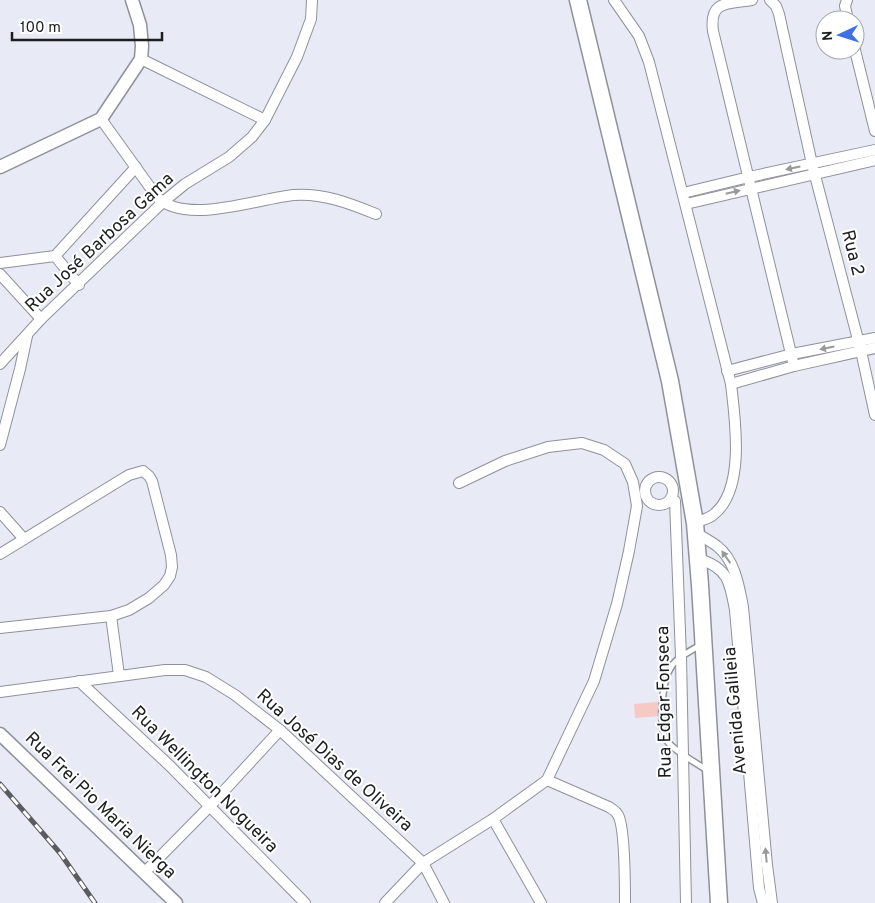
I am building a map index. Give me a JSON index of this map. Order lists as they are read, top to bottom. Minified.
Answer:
{"streets":{"street":["Rua José Barbosa Gama","Rua 2","Rua Edgar Fonseca","Avenida Galileia","Rua José Dias de Oliveira","Rua Wellington Nogueira","Rua Frei Pio Maria Nierga"]},"crossings":[["Rua José Dias de Oliveira","Rua Wellington Nogueira"]],"scale_bar":"100 m","north":"left"}
